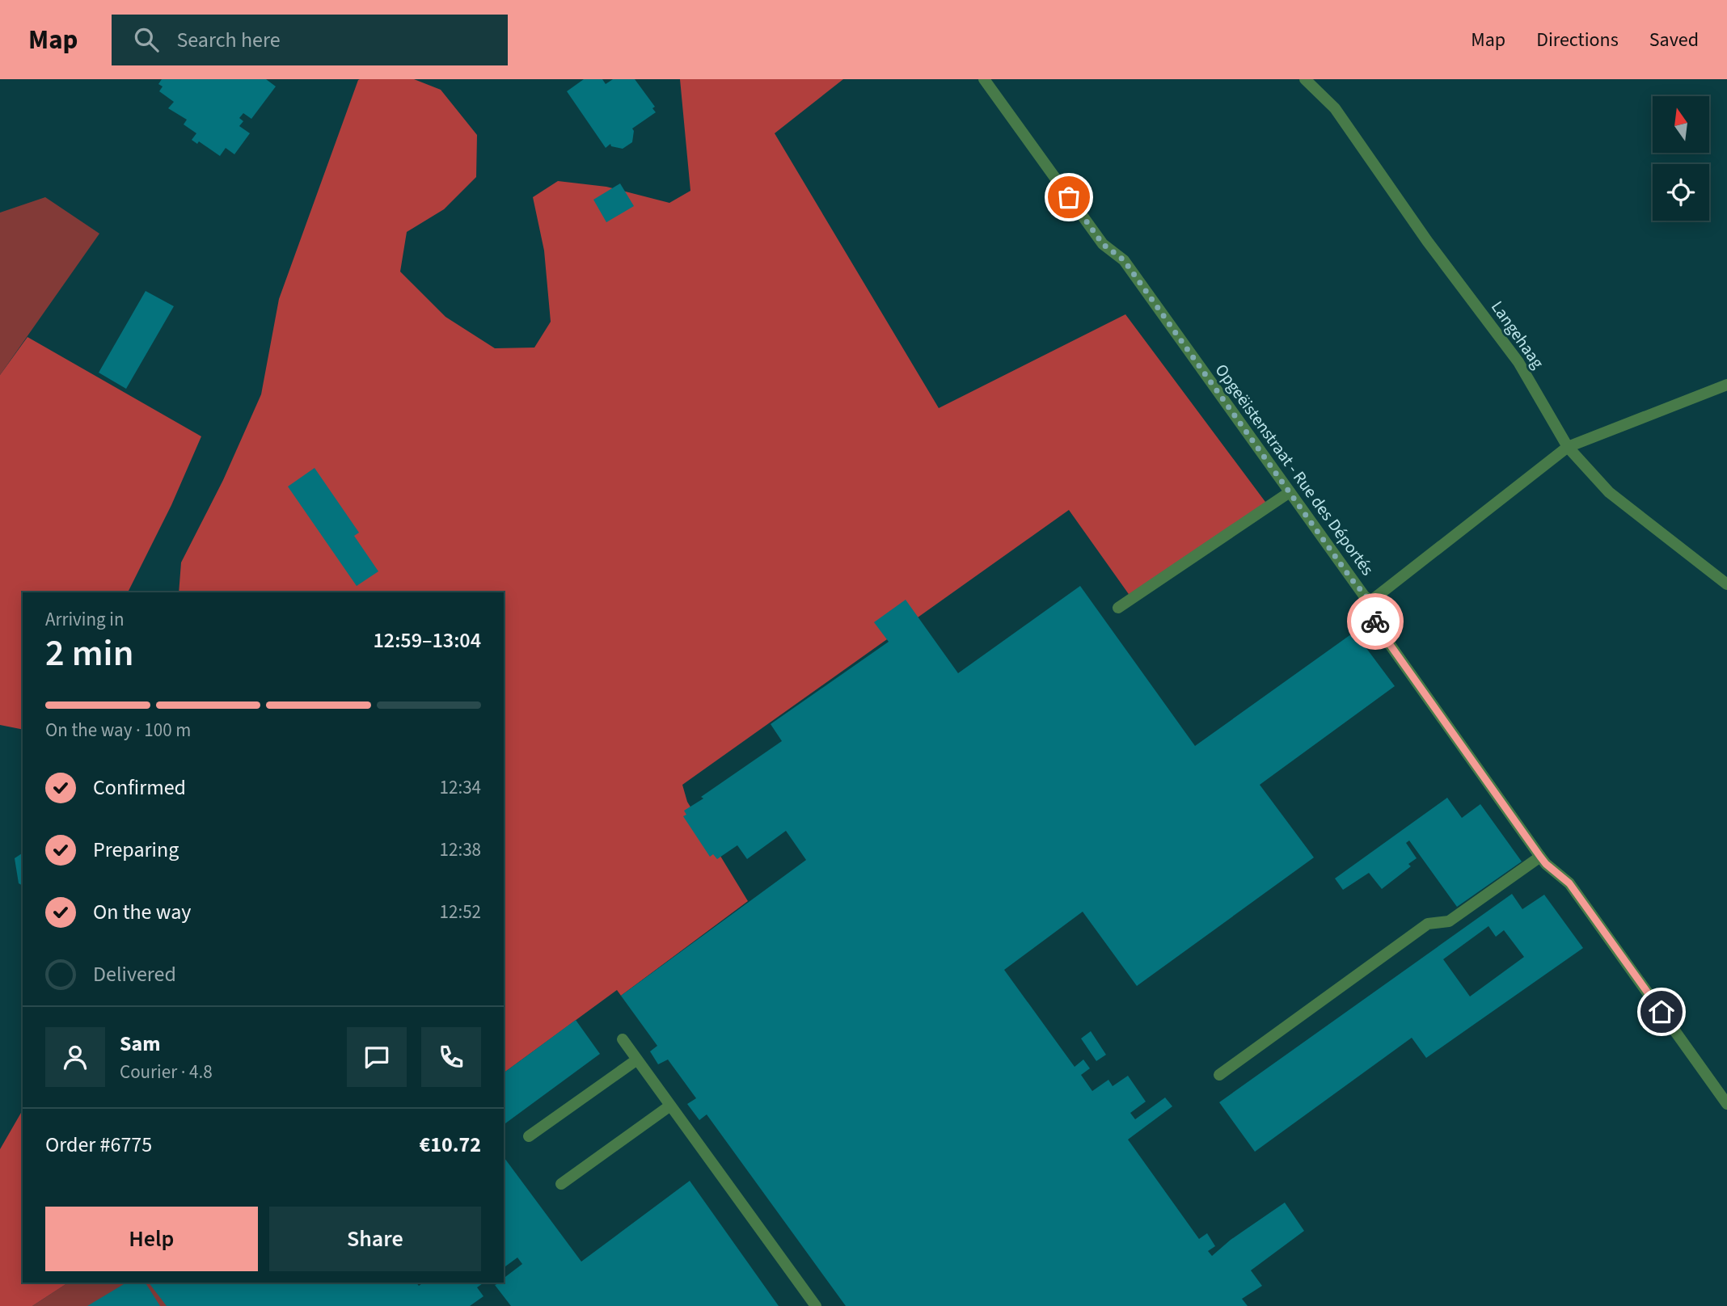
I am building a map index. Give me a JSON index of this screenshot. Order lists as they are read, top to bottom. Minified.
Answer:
{"streets":{"street":["Langehaag","Opgeëistenstraat - Rue des Déportés"]},"north":"top","page":{"header":"Map","search":"Search here","nav":["Map","Directions","Saved"],"heading":["2 min","Arriving in","12:59–13:04"],"panel":["Sam","Courier · 4.8","Order #6775","€10.72"],"bar":"On the way · 100 m","list":[["Confirmed","12:34"],["Preparing","12:38"],["On the way","12:52"],"Delivered"],"buttons":["Help","Share"]}}
